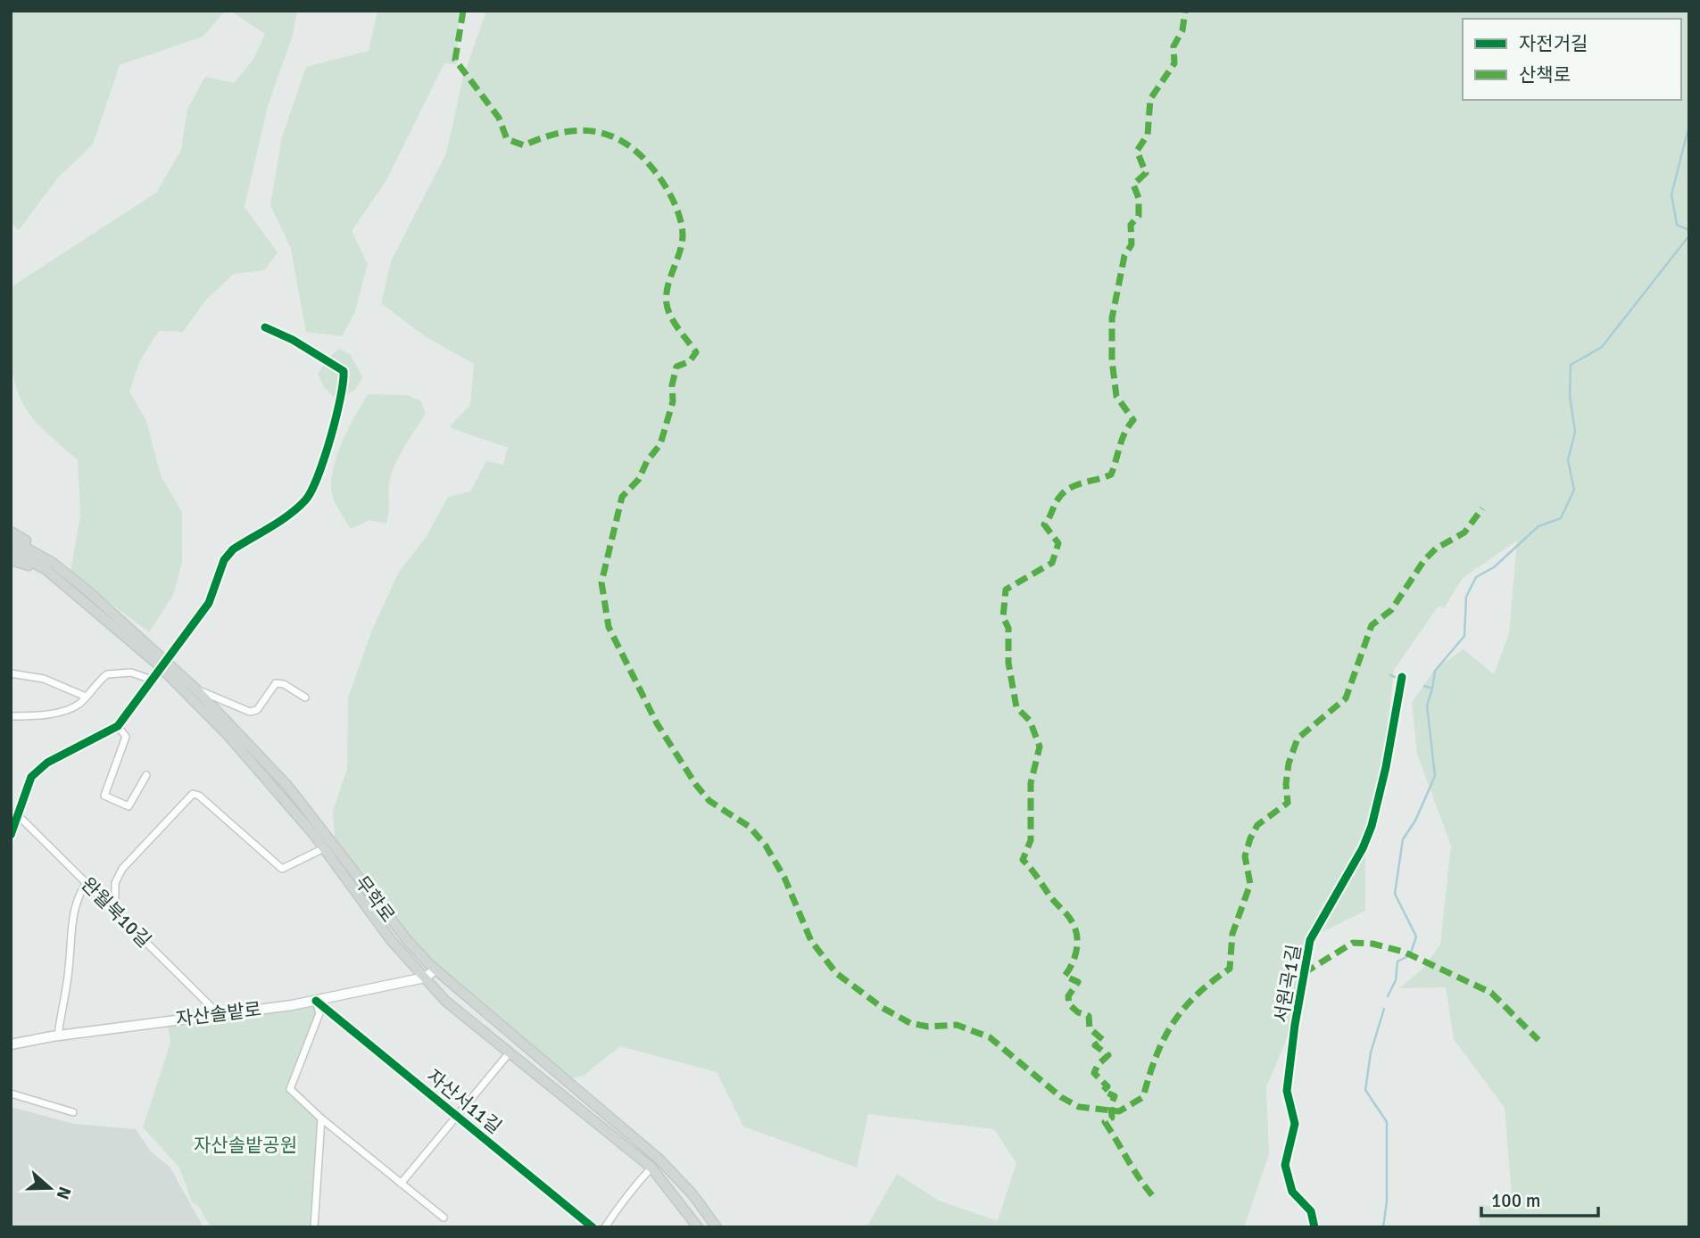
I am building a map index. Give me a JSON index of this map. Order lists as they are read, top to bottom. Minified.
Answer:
{"streets":{"main road":["무학로","자산솔밭로"],"street":["완월북10길","서원곡1길","자산서11길"]},"crossings":[["무학로","자산솔밭로"],["완월북10길","자산솔밭로"],["자산솔밭로","자산서11길"]],"parks":["자산솔밭공원"],"legend":["자전거길","산책로"],"scale_bar":"100 m","north":"right"}
